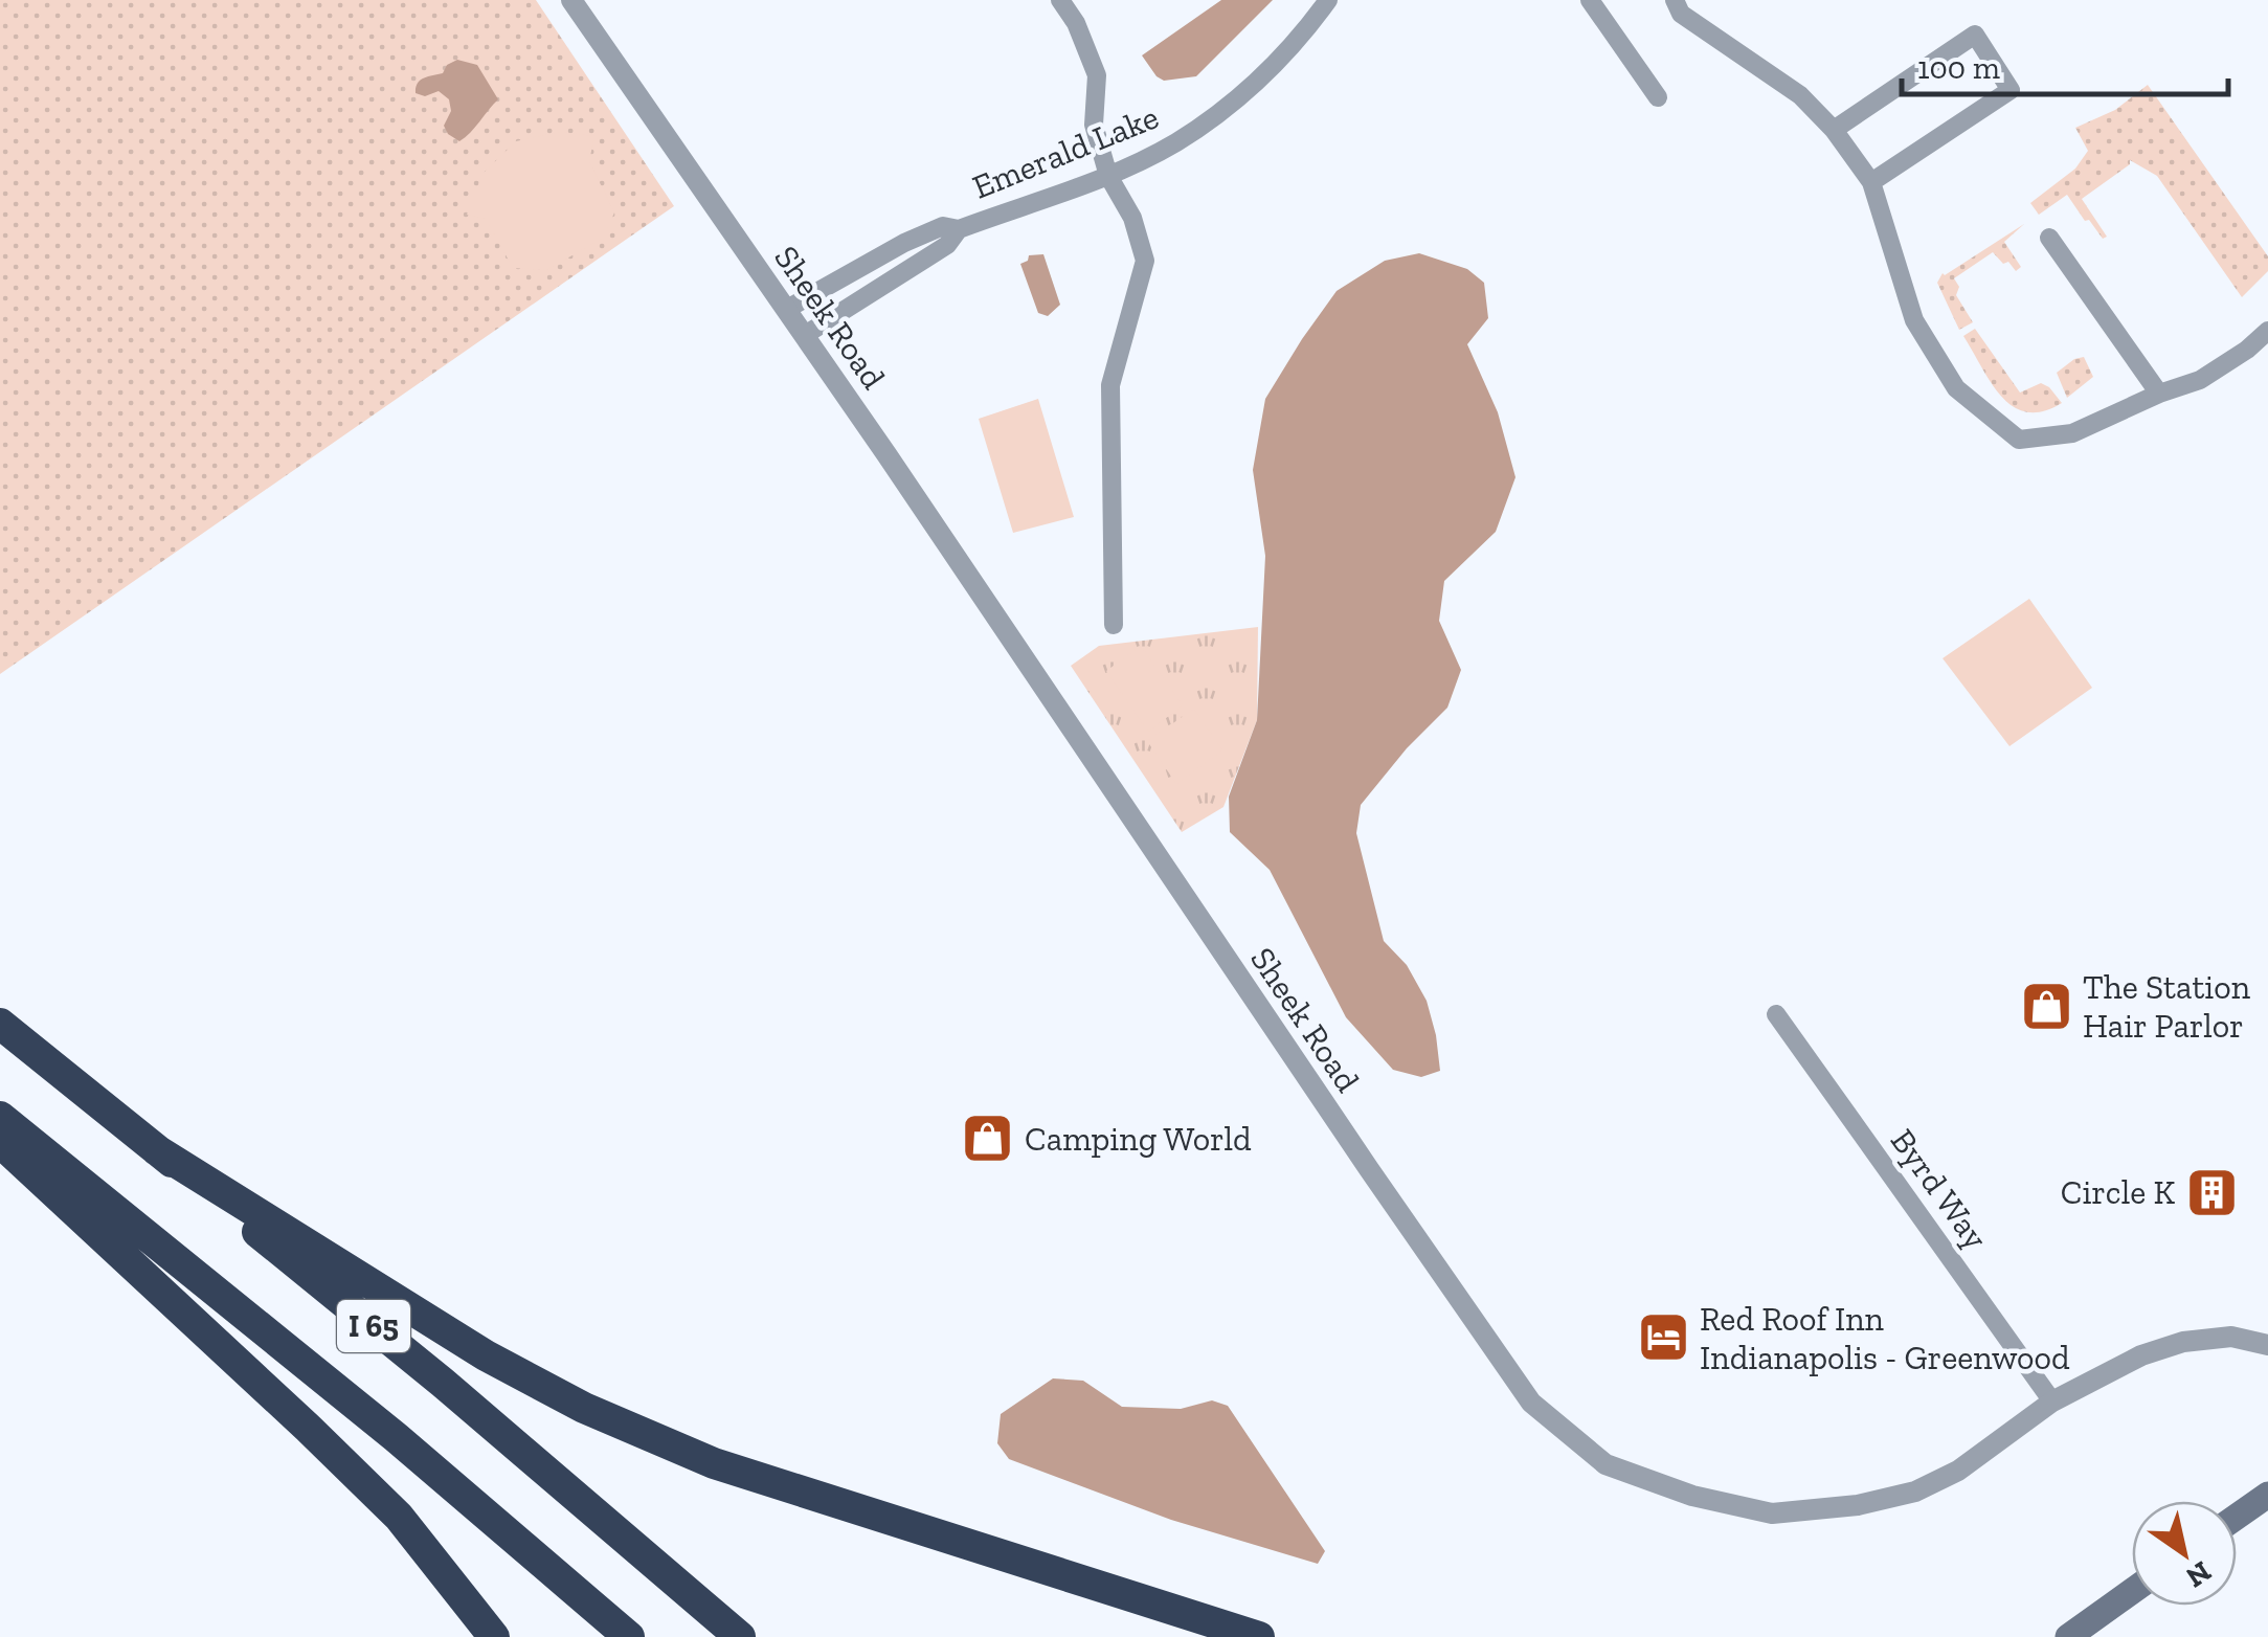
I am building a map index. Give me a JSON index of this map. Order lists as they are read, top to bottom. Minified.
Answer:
{"streets":{"highway":["I 65"],"street":["Emerald Lake","Sheek Road","Byrd Way"]},"crossings":[["Emerald Lake","Sheek Road"],["Sheek Road","Byrd Way"]],"places":{"shop":["The Station Hair Parlor","Camping World"],"building":["Circle K"],"hotel":["Red Roof Inn Indianapolis - Greenwood"]},"scale_bar":"100 m","north":"bottom right"}
